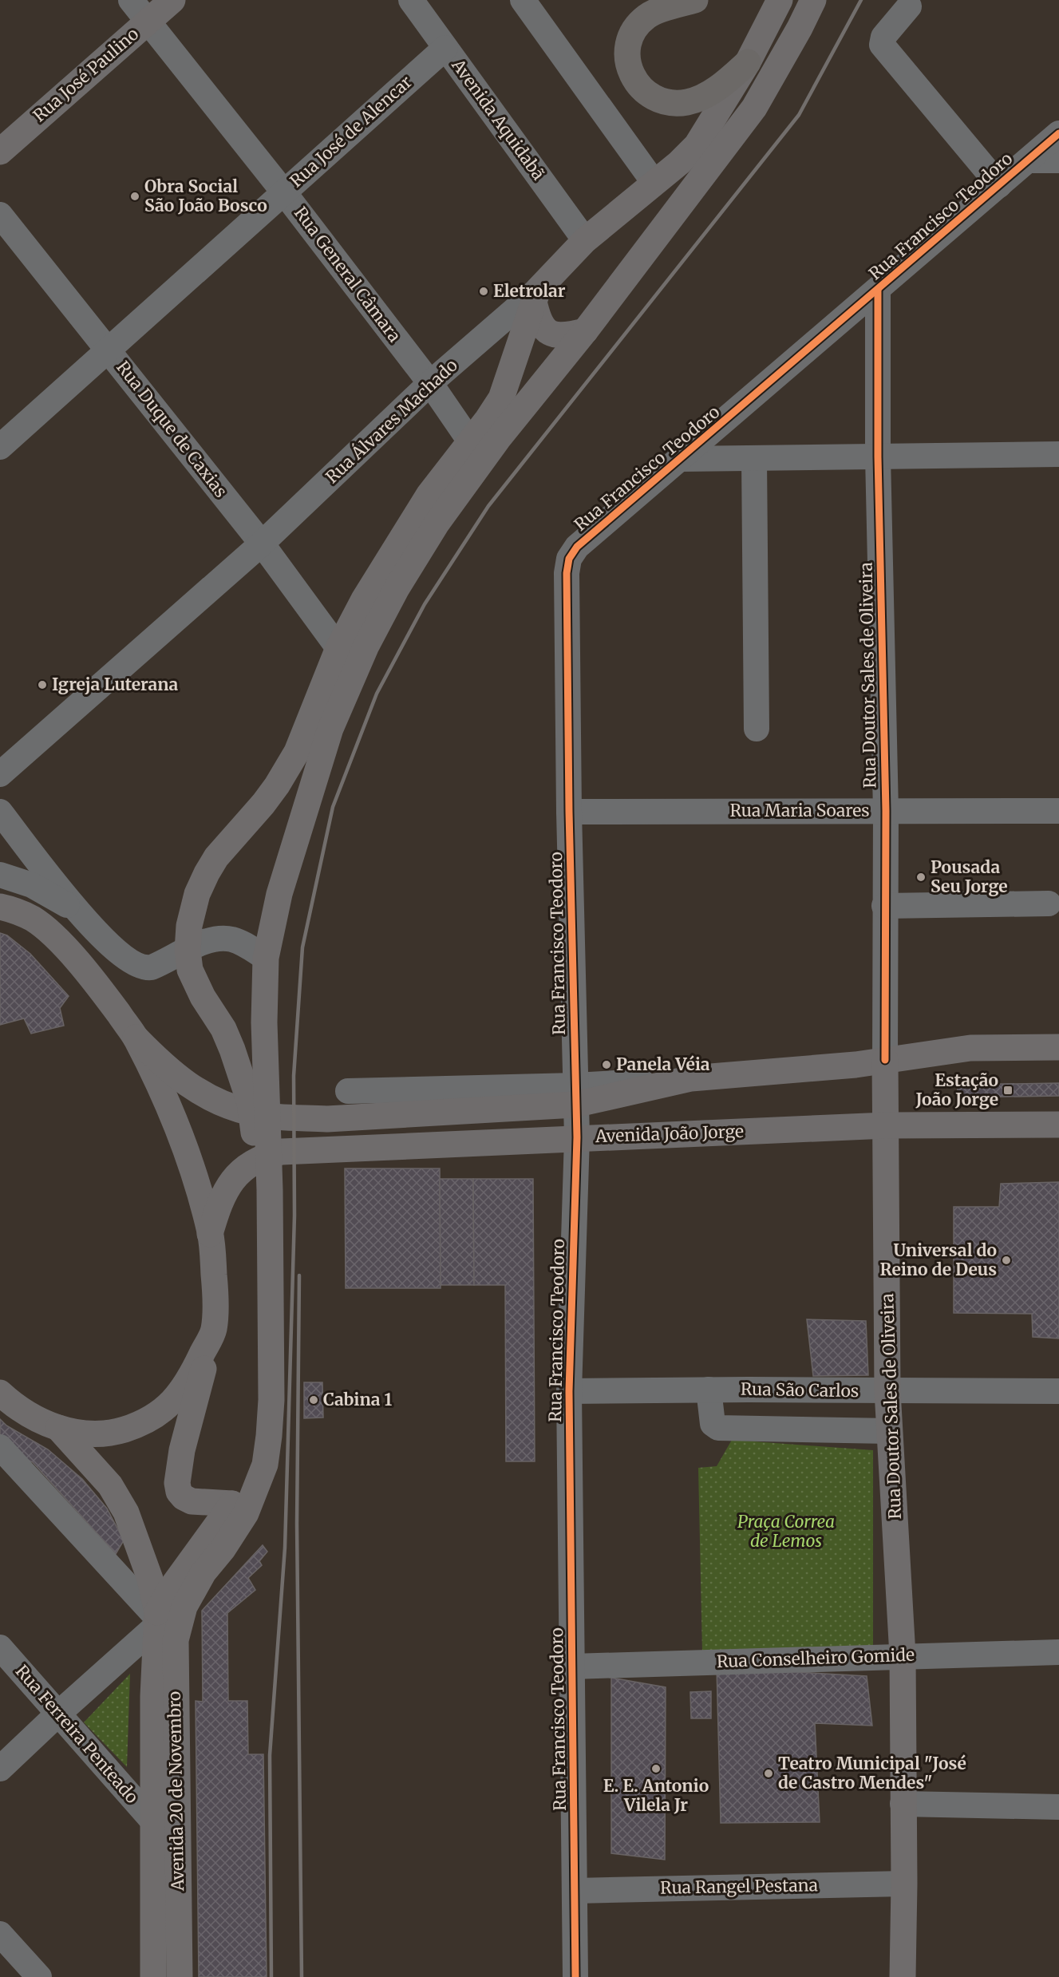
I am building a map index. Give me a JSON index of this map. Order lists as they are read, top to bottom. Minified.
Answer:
{"streets":{"main road":["Rua José Paulino","Rua Álvares Machado","Rua Doutor Sales de Oliveira","Avenida João Jorge","Avenida 20 de Novembro"],"street":["Avenida Aquidabã","Rua José de Alencar","Rua Francisco Teodoro","Rua General Câmara","Rua Duque de Caxias","Rua Maria Soares","Rua São Carlos","Rua Conselheiro Gomide","Rua Ferreira Penteado","Rua Rangel Pestana"]},"crossings":[["Rua José Paulino","Rua General Câmara"],["Avenida Aquidabã","Rua José de Alencar"],["Avenida Aquidabã","Rua Álvares Machado"],["Rua José de Alencar","Rua General Câmara"],["Rua José de Alencar","Rua Duque de Caxias"],["Rua Francisco Teodoro","Rua Doutor Sales de Oliveira"],["Rua Francisco Teodoro","Rua Maria Soares"],["Rua Francisco Teodoro","Avenida João Jorge"],["Rua Francisco Teodoro","Rua São Carlos"],["Rua Francisco Teodoro","Rua Conselheiro Gomide"],["Rua Francisco Teodoro","Rua Rangel Pestana"],["Rua General Câmara","Rua Álvares Machado"],["Rua Álvares Machado","Rua Duque de Caxias"],["Rua Doutor Sales de Oliveira","Rua Maria Soares"],["Rua Doutor Sales de Oliveira","Avenida João Jorge"],["Rua Doutor Sales de Oliveira","Rua São Carlos"],["Rua Doutor Sales de Oliveira","Rua Conselheiro Gomide"],["Rua Doutor Sales de Oliveira","Rua Rangel Pestana"],["Rua Ferreira Penteado","Avenida 20 de Novembro"]],"parks":["Praça Correa de Lemos"],"places":{"other":["Obra Social São João Bosco","Eletrolar","Igreja Luterana","Pousada Seu Jorge","Panela Véia","Universal do Reino de Deus","Cabina 1","E. E. Antonio Vilela Jr","Teatro Municipal \"José de Castro Mendes\""],"transit":["Estação João Jorge"]}}
